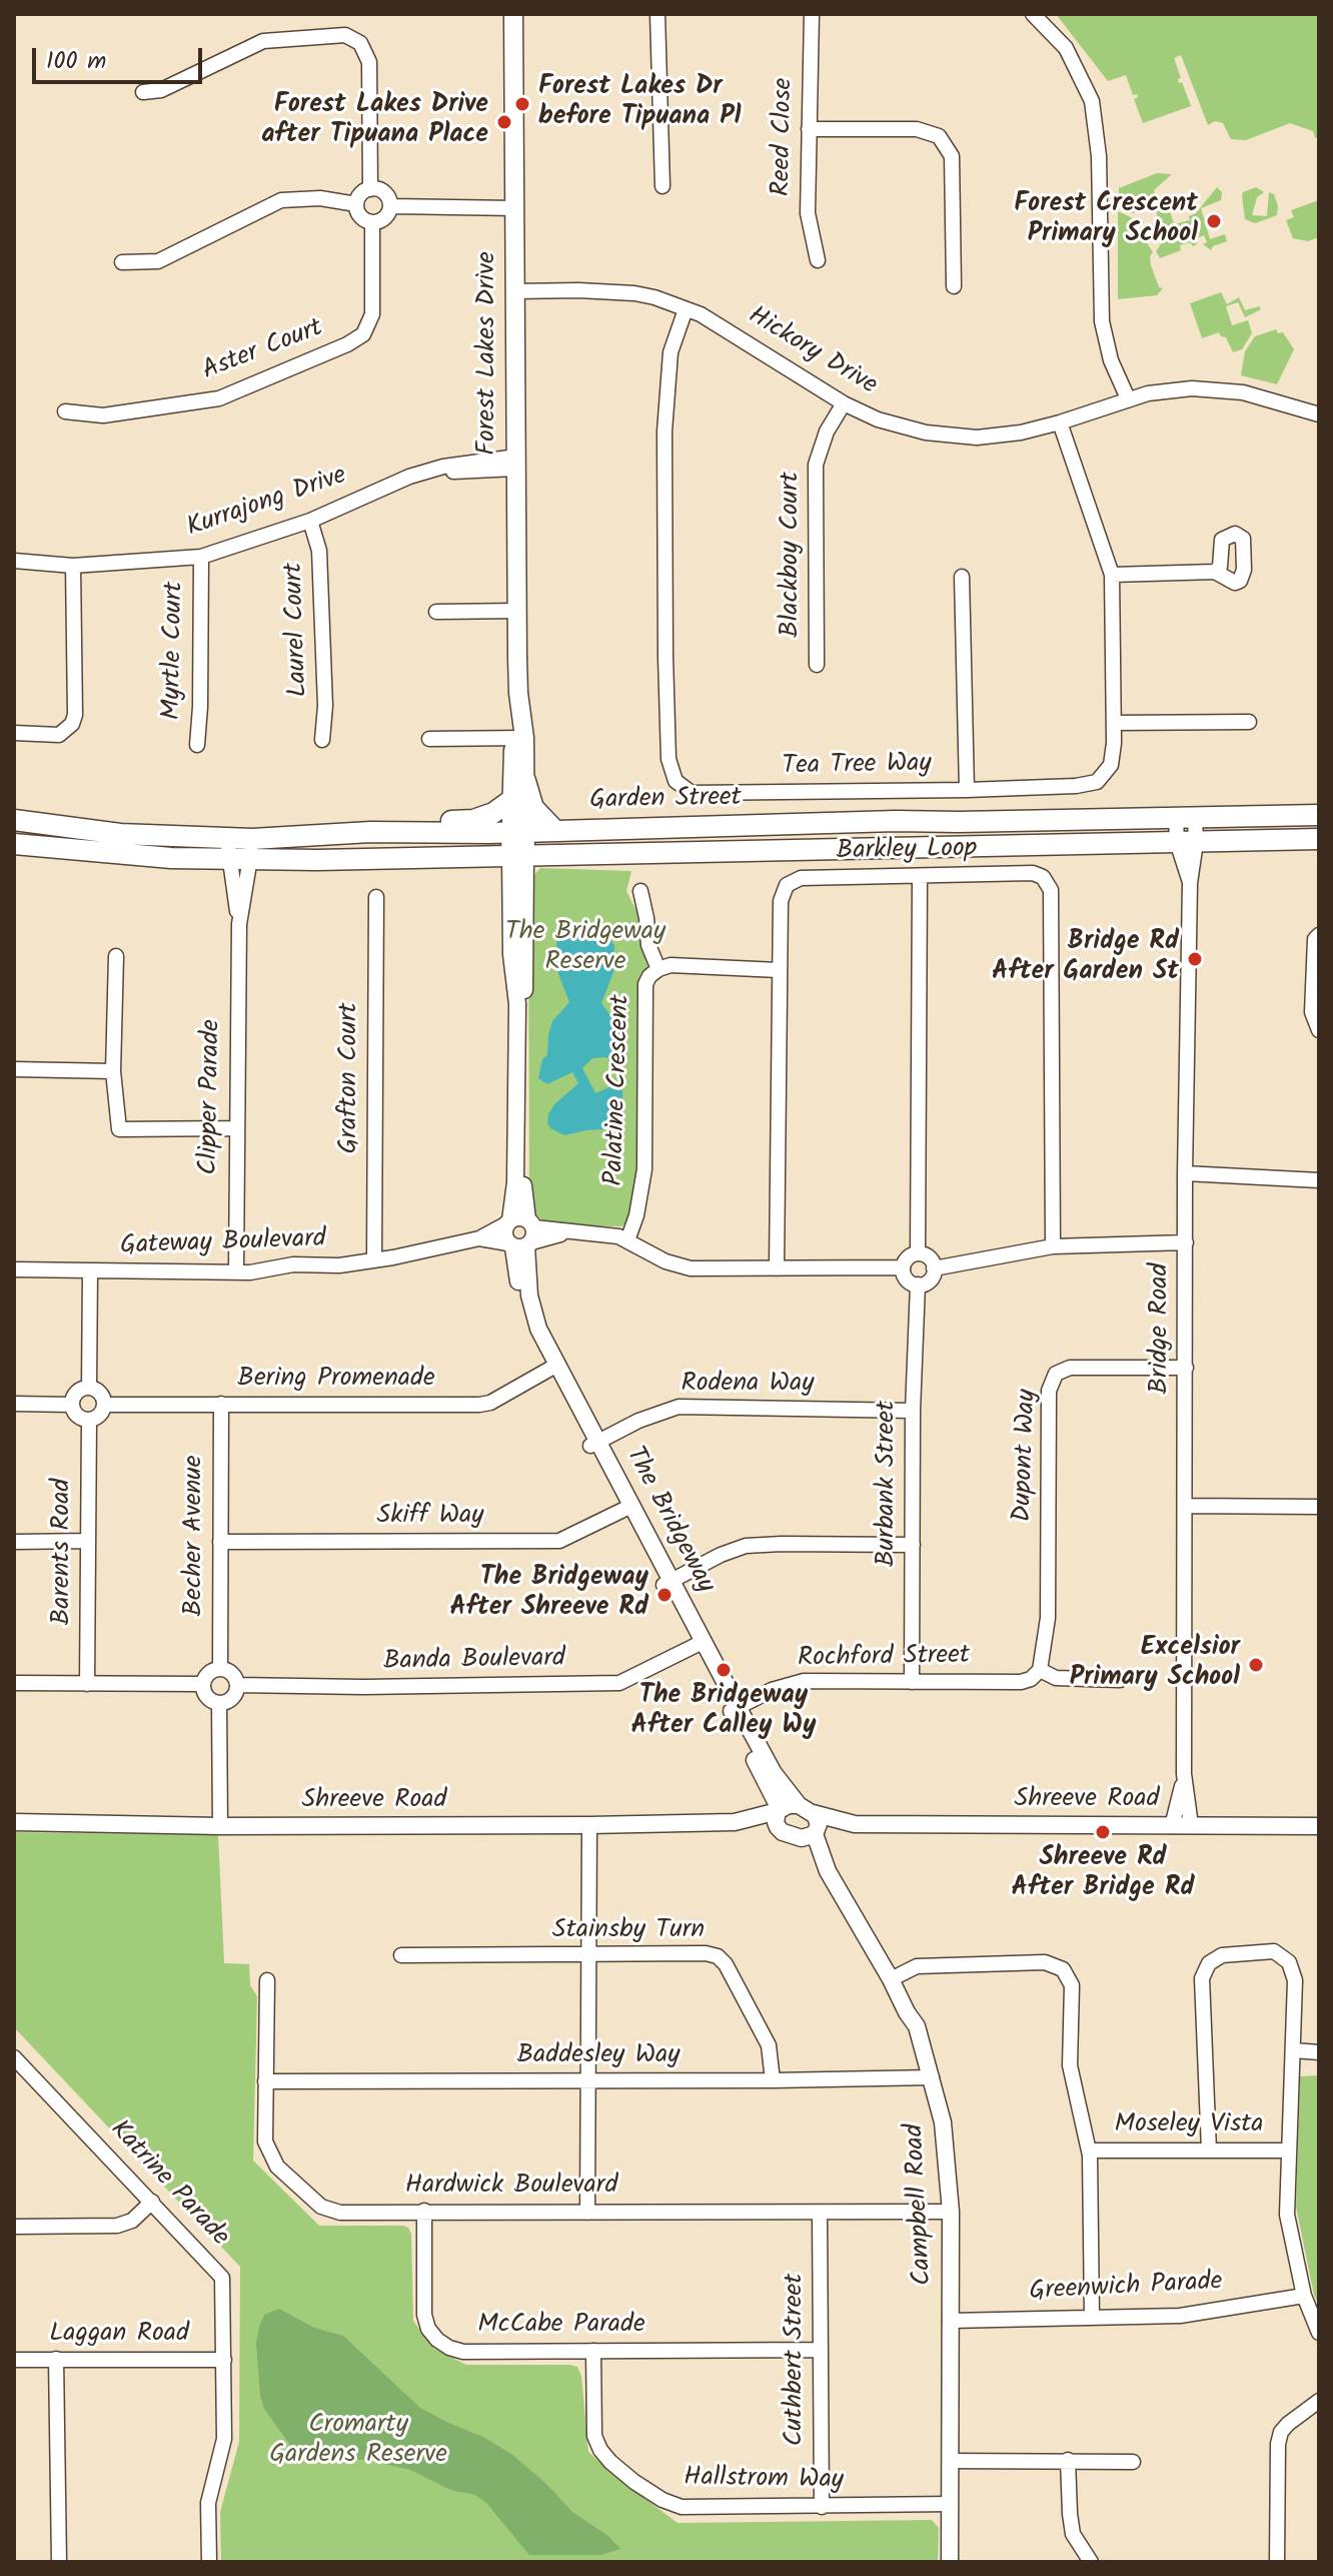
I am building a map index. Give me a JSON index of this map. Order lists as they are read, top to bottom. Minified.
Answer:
{"streets":{"main road":["Forest Lakes Drive","Garden Street","The Bridgeway"],"street":["Reed Close","Aster Court","Hickory Drive","Kurrajong Drive","Blackboy Court","Laurel Court","Myrtle Court","Tea Tree Way","Barkley Loop","Grafton Court","Palatine Crescent","Clipper Parade","Gateway Boulevard","Bridge Road","Bering Promenade","Rodena Way","Dupont Way","Burbank Street","Skiff Way","Becher Avenue","Barents Road","Rochford Street","Banda Boulevard","Shreeve Road","Stainsby Turn","Baddesley Way","Moseley Vista","Katrine Parade","Hardwick Boulevard","Campbell Road","Greenwich Parade","McCabe Parade","Laggan Road","Cuthbert Street","Hallstrom Way"]},"crossings":[["Hickory Drive","Forest Lakes Drive"],["Hickory Drive","Blackboy Court"],["Hickory Drive","Tea Tree Way"],["Forest Lakes Drive","Kurrajong Drive"],["Forest Lakes Drive","Garden Street"],["Forest Lakes Drive","The Bridgeway"],["Kurrajong Drive","Laurel Court"],["Kurrajong Drive","Myrtle Court"],["Garden Street","Clipper Parade"],["Garden Street","Bridge Road"],["Garden Street","The Bridgeway"],["Barkley Loop","Palatine Crescent"],["Grafton Court","Gateway Boulevard"],["Clipper Parade","Gateway Boulevard"],["Gateway Boulevard","The Bridgeway"],["Bridge Road","Dupont Way"],["Bridge Road","Shreeve Road"],["Bering Promenade","The Bridgeway"],["Bering Promenade","Becher Avenue"],["Bering Promenade","Barents Road"],["Rodena Way","Burbank Street"],["Rodena Way","The Bridgeway"],["Dupont Way","Rochford Street"],["Burbank Street","Rochford Street"],["Skiff Way","The Bridgeway"],["Skiff Way","Becher Avenue"],["The Bridgeway","Rochford Street"],["The Bridgeway","Banda Boulevard"],["The Bridgeway","Shreeve Road"],["The Bridgeway","Campbell Road"],["Becher Avenue","Banda Boulevard"],["Shreeve Road","Campbell Road"],["Stainsby Turn","Baddesley Way"],["Baddesley Way","Hardwick Boulevard"],["Baddesley Way","Campbell Road"],["Katrine Parade","Laggan Road"],["Hardwick Boulevard","Campbell Road"],["Hardwick Boulevard","McCabe Parade"],["Hardwick Boulevard","Cuthbert Street"],["Campbell Road","Greenwich Parade"],["Campbell Road","Hallstrom Way"],["McCabe Parade","Cuthbert Street"],["McCabe Parade","Hallstrom Way"],["Cuthbert Street","Hallstrom Way"]],"parks":["The Bridgeway Reserve","Cromarty Gardens Reserve"],"places":["Forest Lakes Dr before Tipuana Pl","Forest Lakes Drive after Tipuana Place","Forest Crescent Primary School","Bridge Rd After Garden St","The Bridgeway After Shreeve Rd","Excelsior Primary School","The Bridgeway After Calley Wy","Shreeve Rd After Bridge Rd"],"scale_bar":"100 m"}
